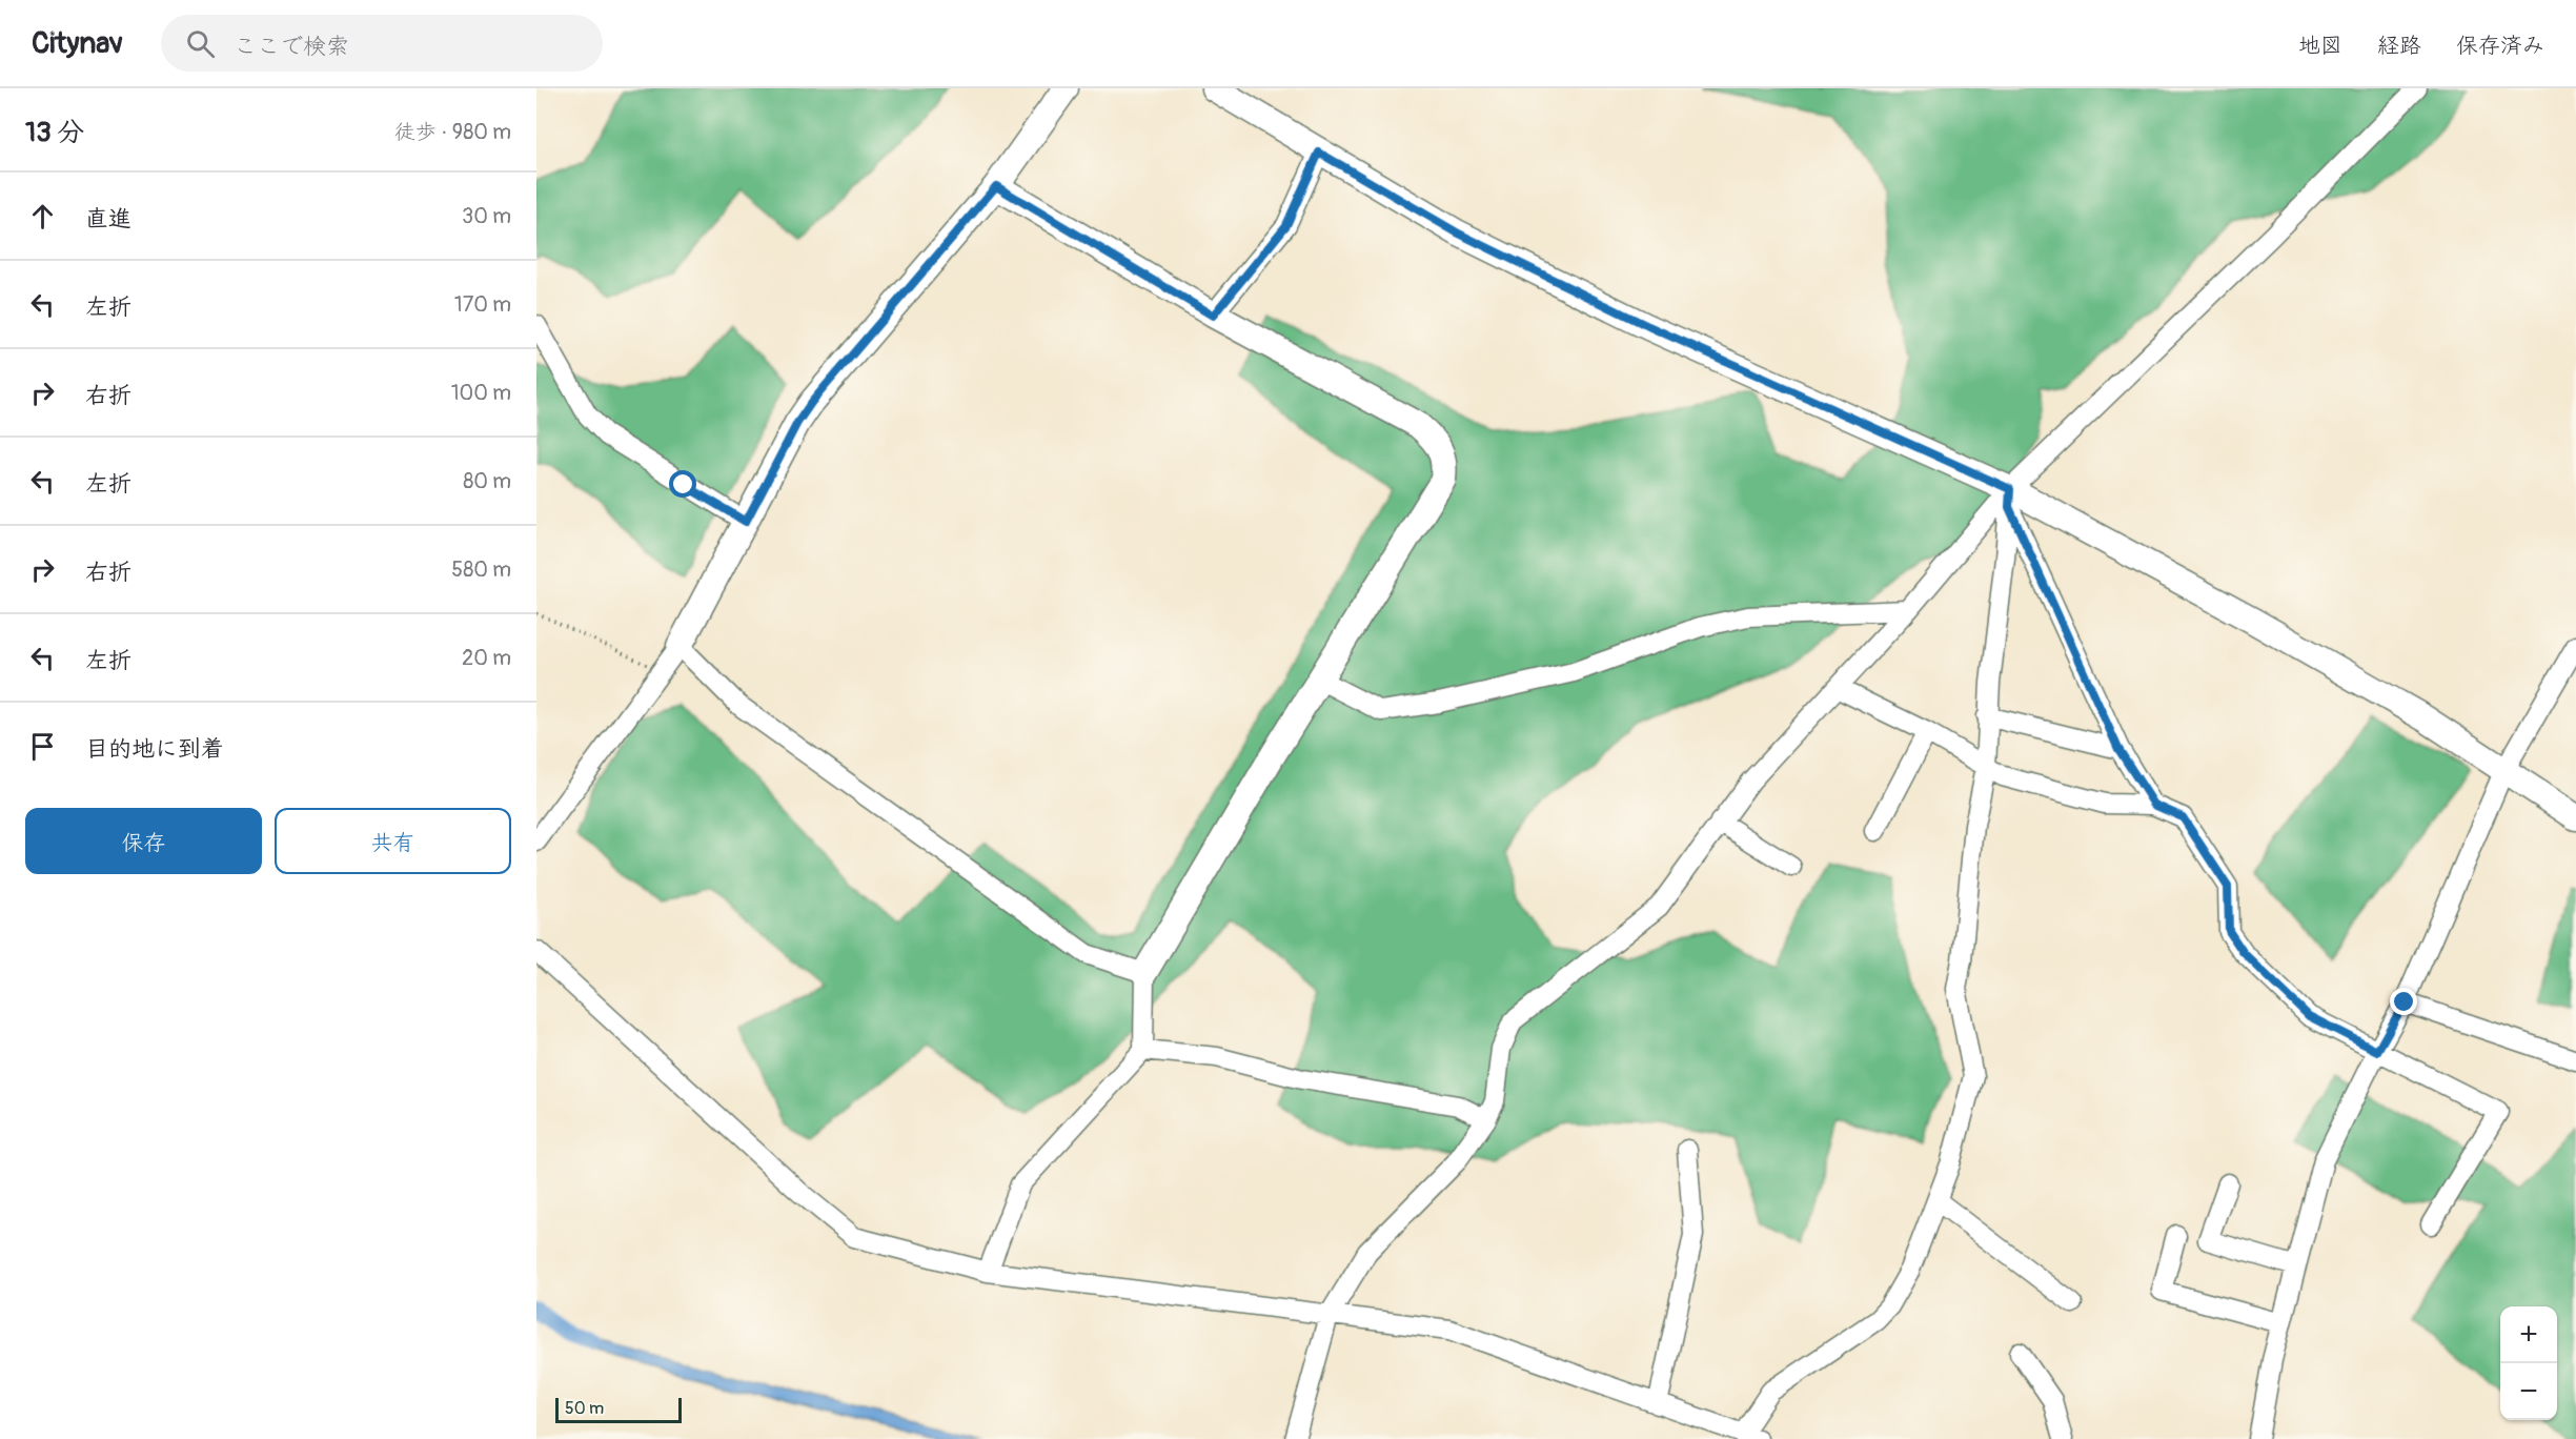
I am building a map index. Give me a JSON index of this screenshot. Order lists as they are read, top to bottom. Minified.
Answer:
{"scale_bar":"50 m","page":{"header":"Citynav","search":"ここで検索","nav":["地図","経路","保存済み"],"heading":["13 分","徒歩 · 980 m"],"list":[["直進","30 m"],["左折","170 m"],["右折","100 m"],["左折","80 m"],["右折","580 m"],["左折","20 m"],"目的地に到着"],"buttons":["保存","共有"],"map_buttons":["+","−"],"scale":"50 m"}}
